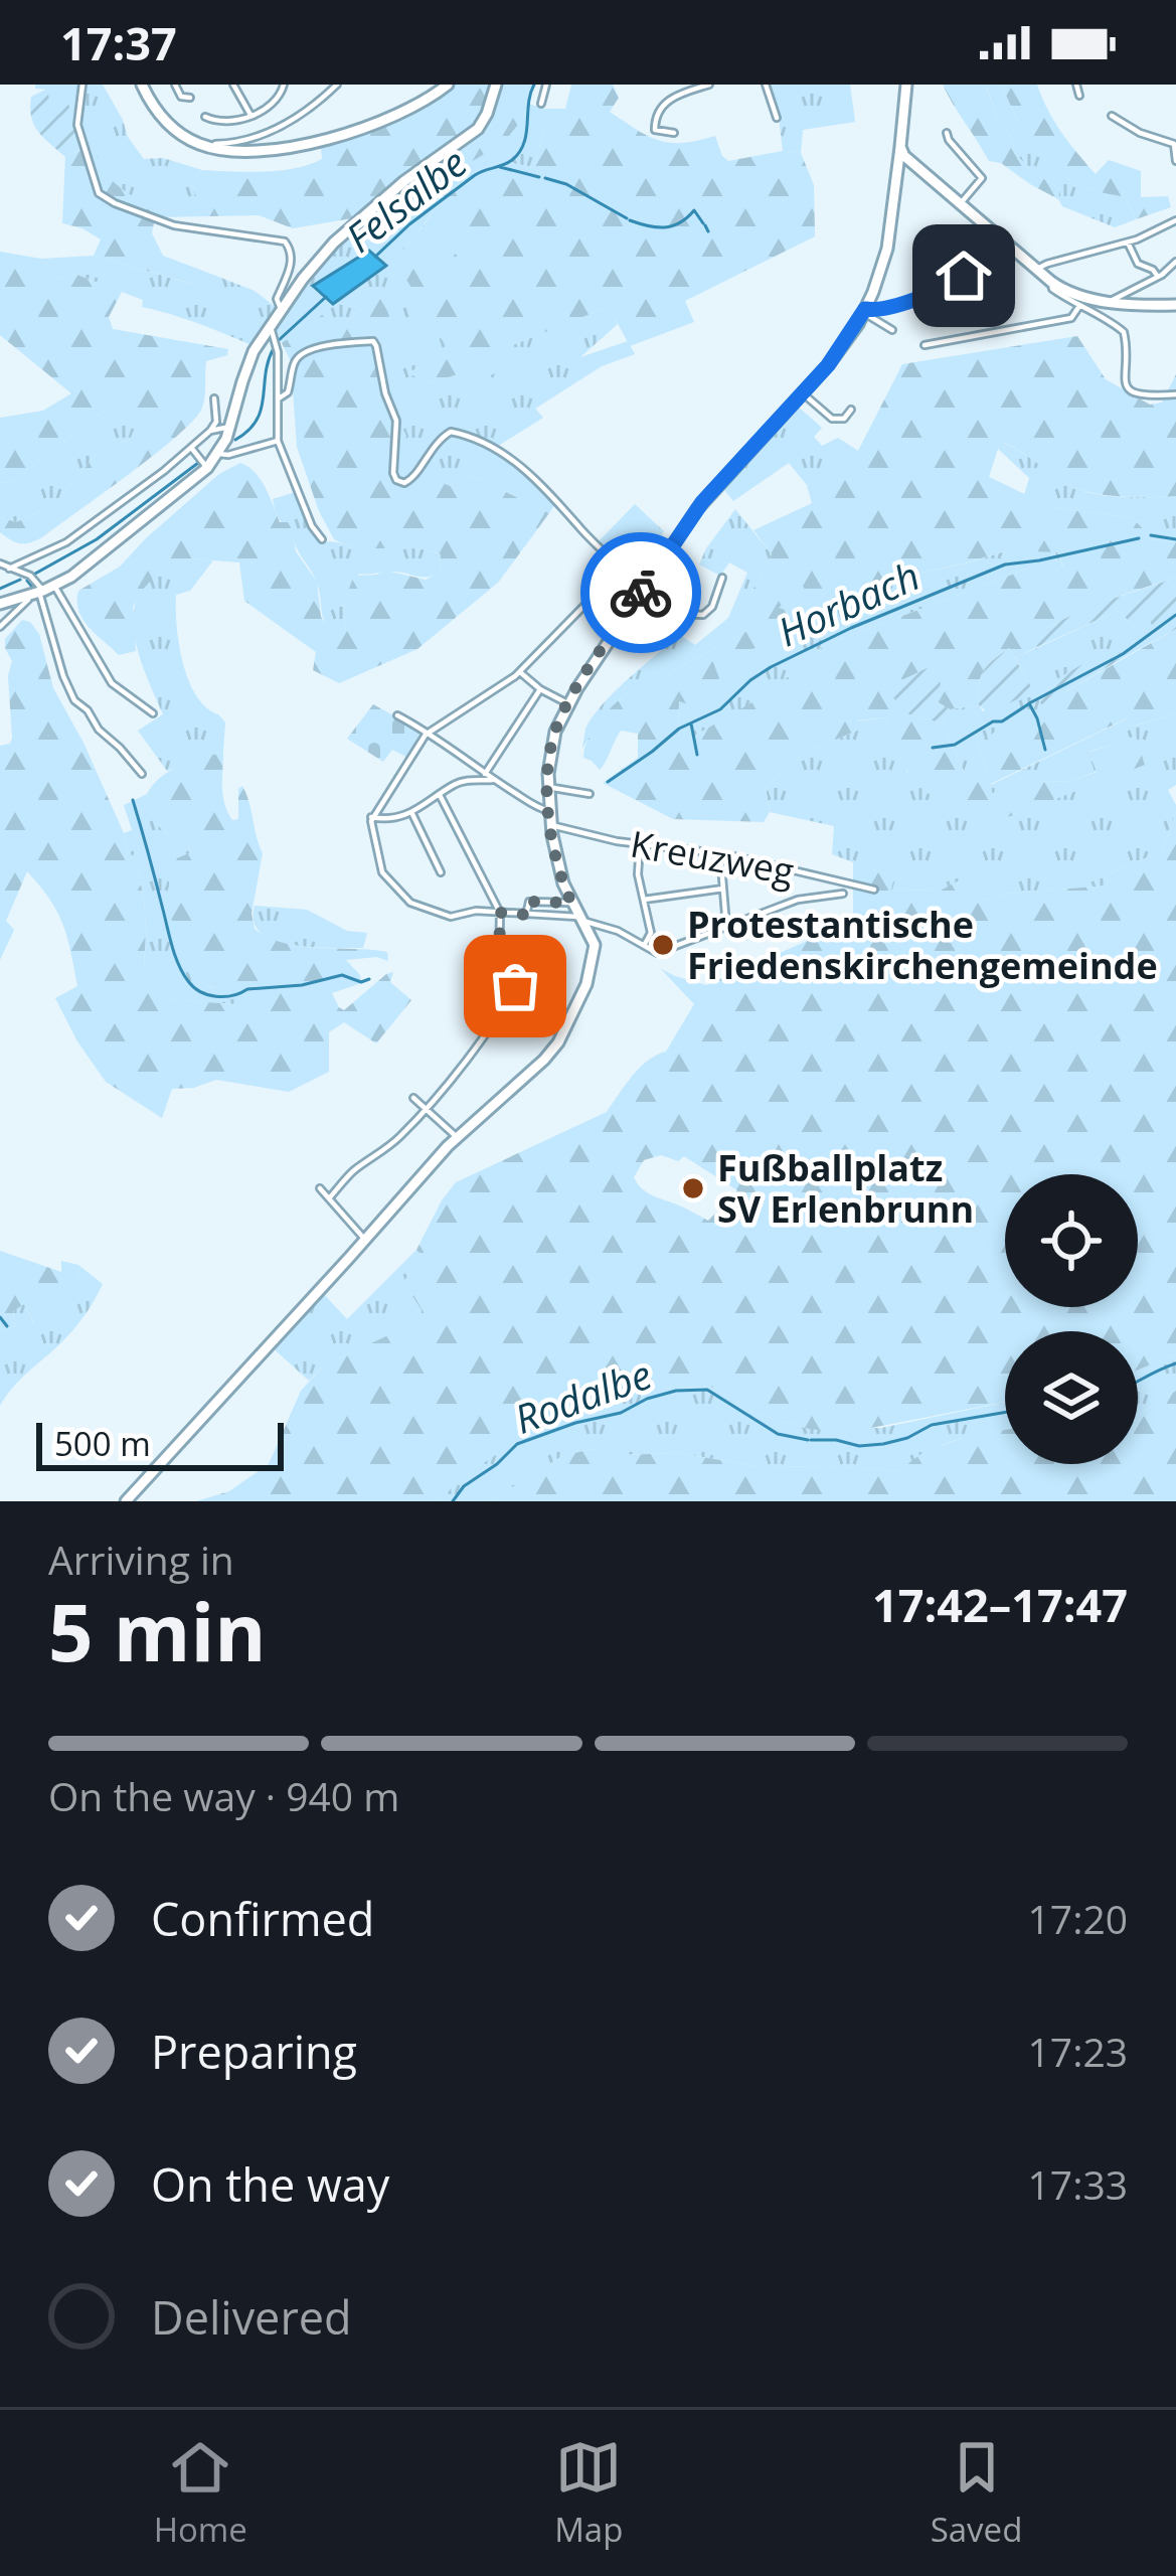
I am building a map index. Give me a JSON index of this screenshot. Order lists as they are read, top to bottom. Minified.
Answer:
{"streets":{"street":["Kreuzweg"]},"water":["Felsalbe","Horbach","Rodalbe"],"places":["Protestantische Friedenskirchengemeinde","Fußballplatz SV Erlenbrunn"],"scale_bar":"500 m","page":{"status":"17:37","scale":"500 m","heading":["5 min","Arriving in","17:42–17:47"],"bar":"On the way · 940 m","list":[["Confirmed","17:20"],["Preparing","17:23"],["On the way","17:33"],"Delivered"],"tabs":["Home","Map","Saved"]}}
